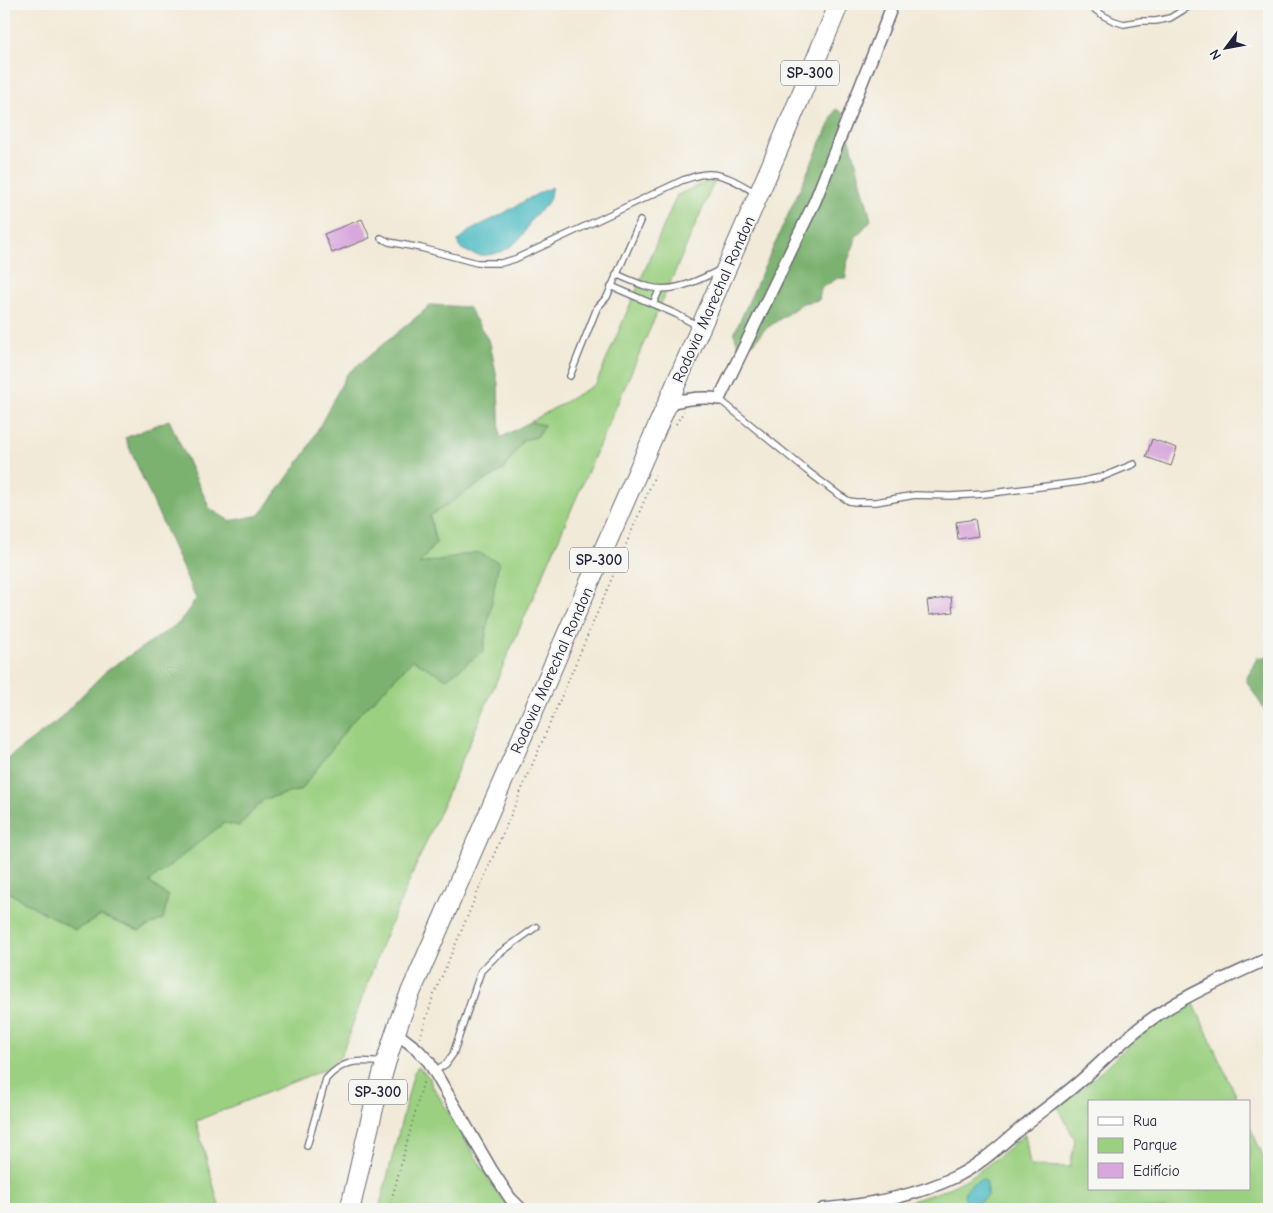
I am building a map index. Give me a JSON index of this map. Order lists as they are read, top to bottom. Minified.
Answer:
{"streets":{"main road":["SP-300","Rodovia Marechal Rondon"]},"legend":["Rua","Parque","Edifício"],"north":"bottom left"}
